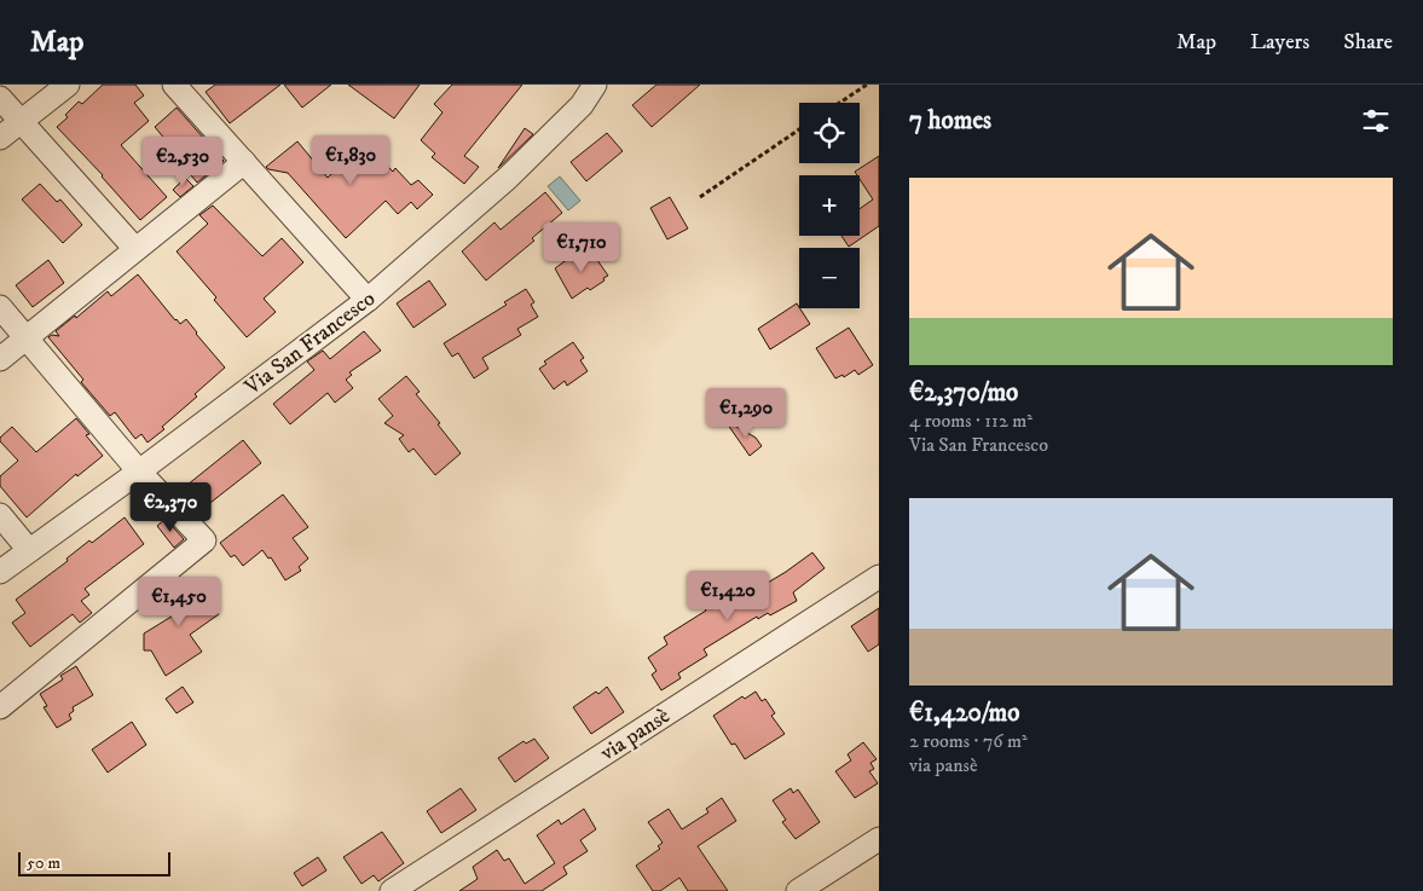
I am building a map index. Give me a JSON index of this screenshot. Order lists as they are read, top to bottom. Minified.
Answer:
{"streets":{"street":["Via San Francesco","via pansè"]},"scale_bar":"50 m","page":{"header":"Map","nav":["Map","Layers","Share"],"heading":"7 homes","map_buttons":["+","−"],"price":["€1,830","€2,530","€1,710","€1,290","€2,370","€1,420","€1,450"],"list":[{"name":"€2,370/mo","note":"4 rooms · 112 m² · Via San Francesco"},{"name":"€1,420/mo","note":"2 rooms · 76 m² · via pansè"}],"scale":"50 m"}}
